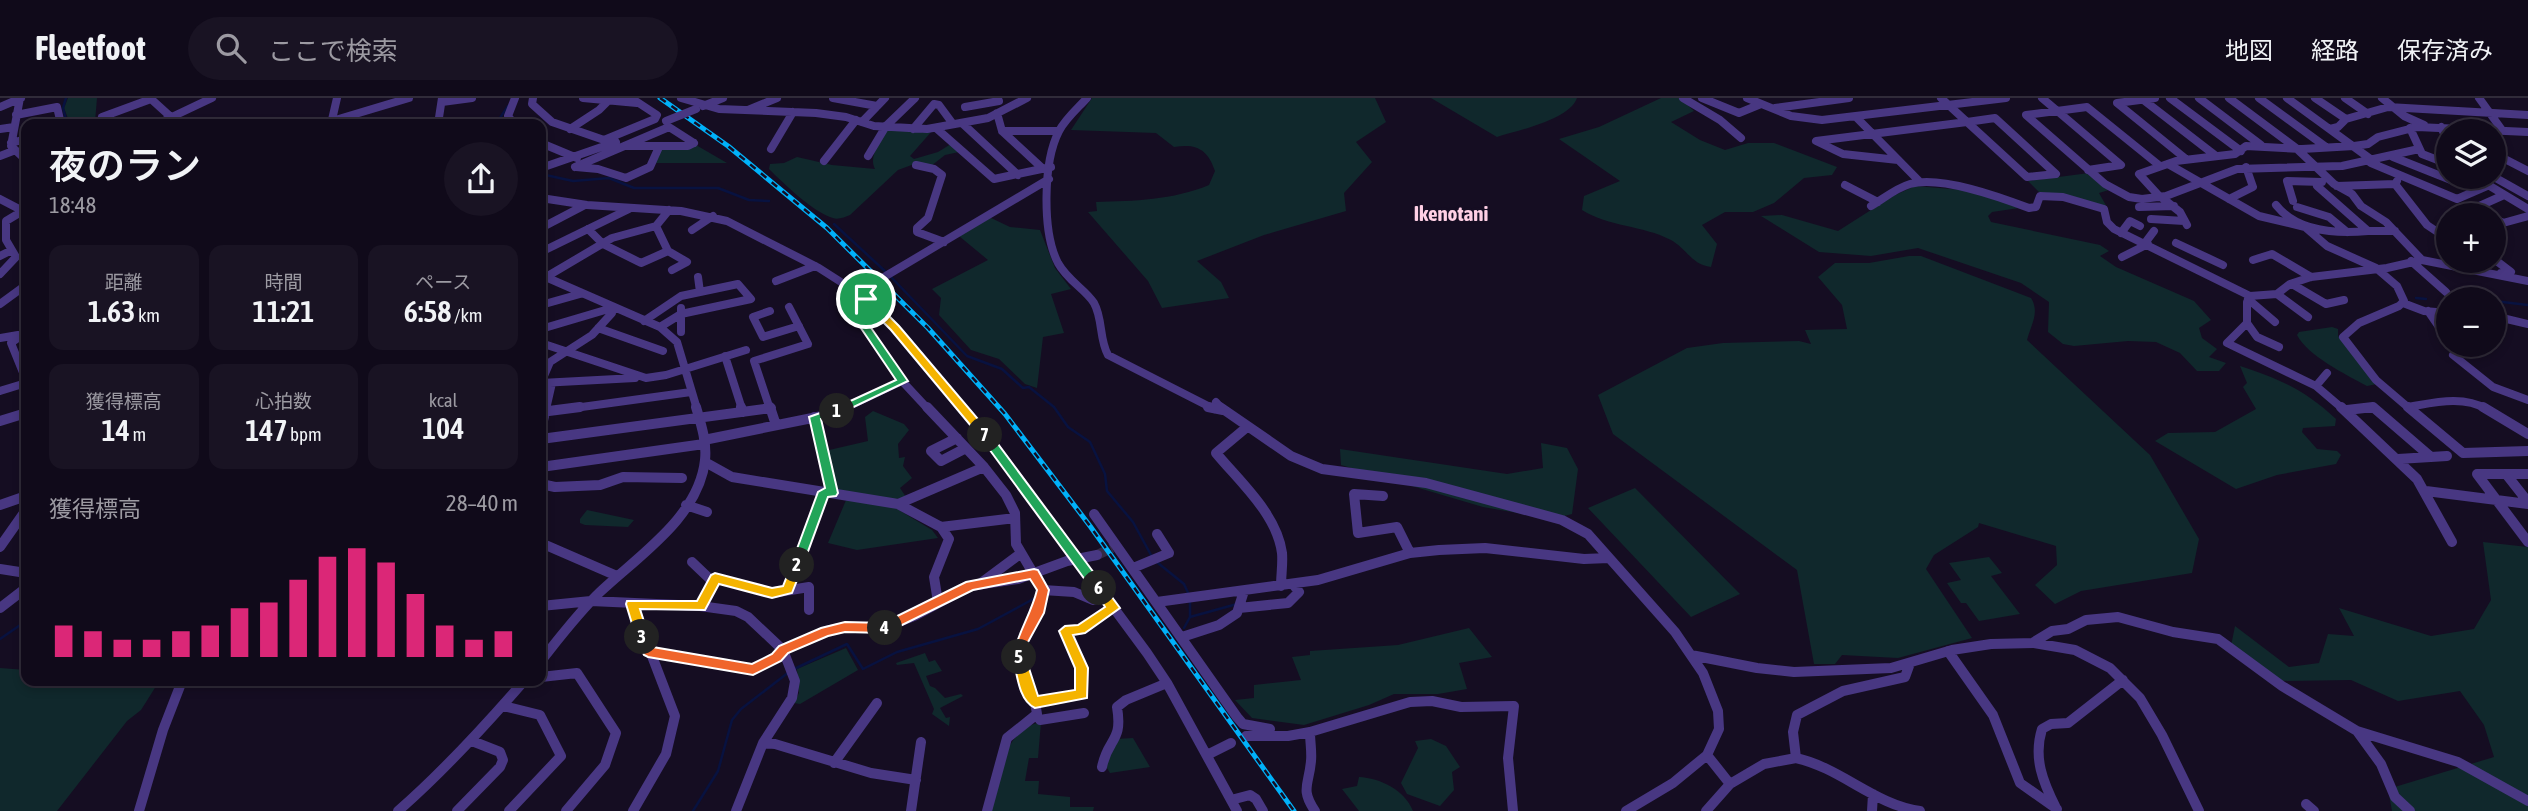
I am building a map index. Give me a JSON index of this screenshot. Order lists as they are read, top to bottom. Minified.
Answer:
{"districts":["Ikenotani"],"page":{"header":"Fleetfoot","search":"ここで検索","nav":["地図","経路","保存済み"],"map_buttons":["+","−"],"heading":["夜のラン","18:48"],"stats":[["距離","1.63 km"],["時間","11:21"],["ペース","6:58 /km"],["獲得標高","14 m"],["心拍数","147 bpm"],["kcal","104"]],"pins":["1","7","2","6","4","3","5"],"chart":["獲得標高","28–40 m"]}}
